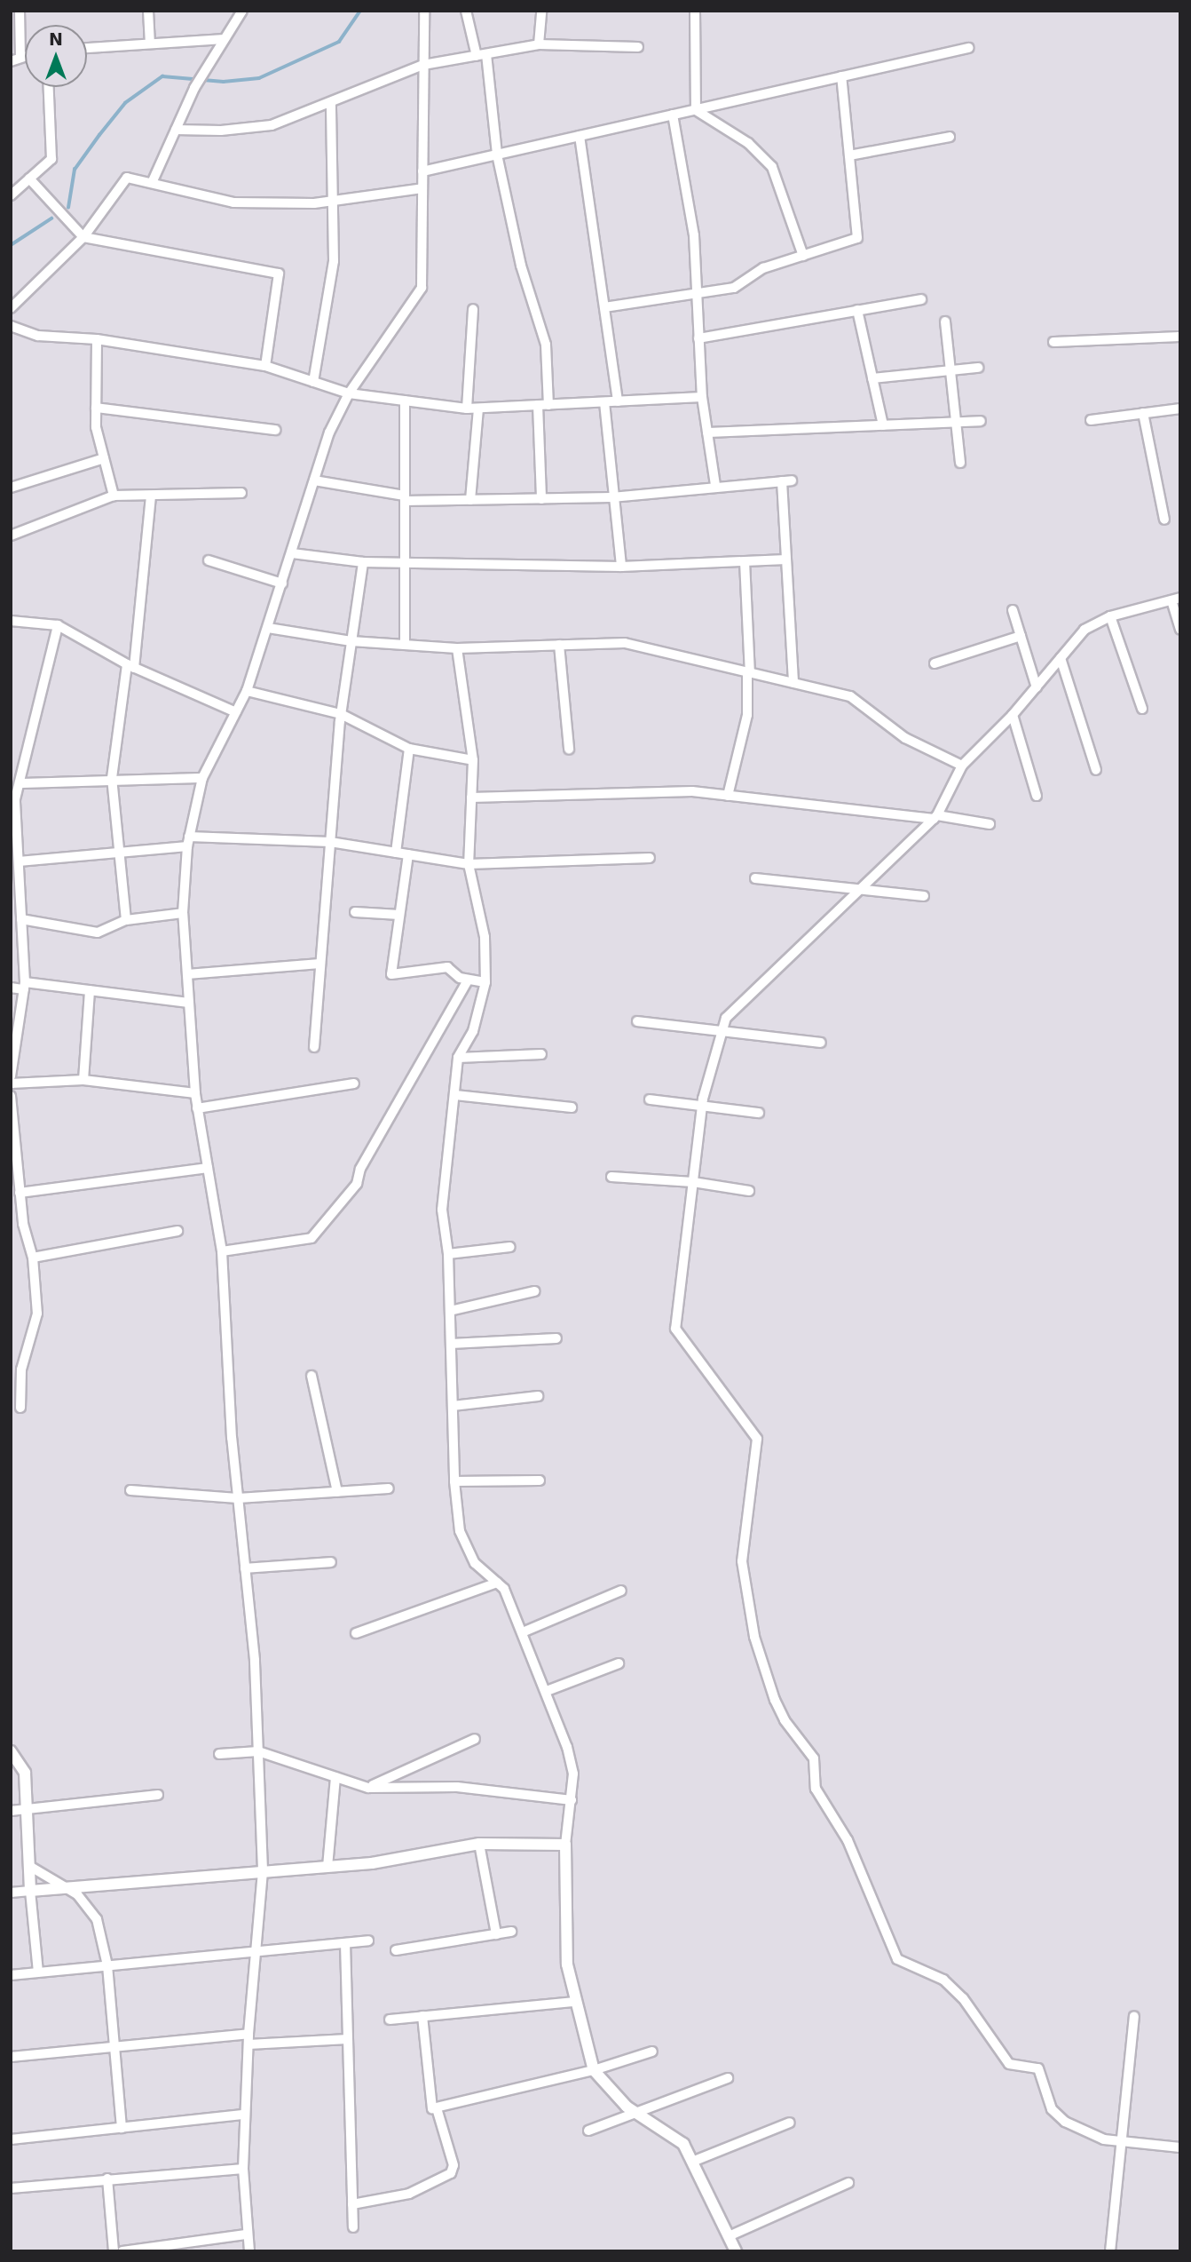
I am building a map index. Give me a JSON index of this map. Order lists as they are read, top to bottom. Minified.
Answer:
{"north":"top"}
